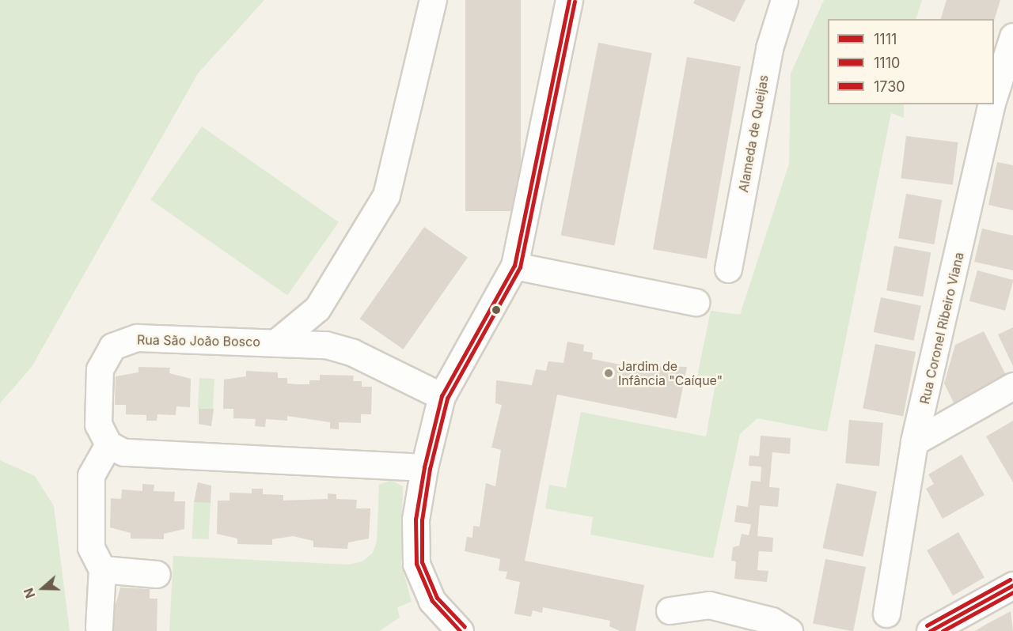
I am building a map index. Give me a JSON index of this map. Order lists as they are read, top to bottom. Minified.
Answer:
{"streets":{"street":["Alameda de Queijas","Rua Coronel Ribeiro Viana","Rua São João Bosco"]},"places":["Jardim de Infância \"Caíque\""],"lines":["transit line 1111","transit line 1110","transit line 1730"],"legend":["1111","1110","1730"],"north":"left"}
